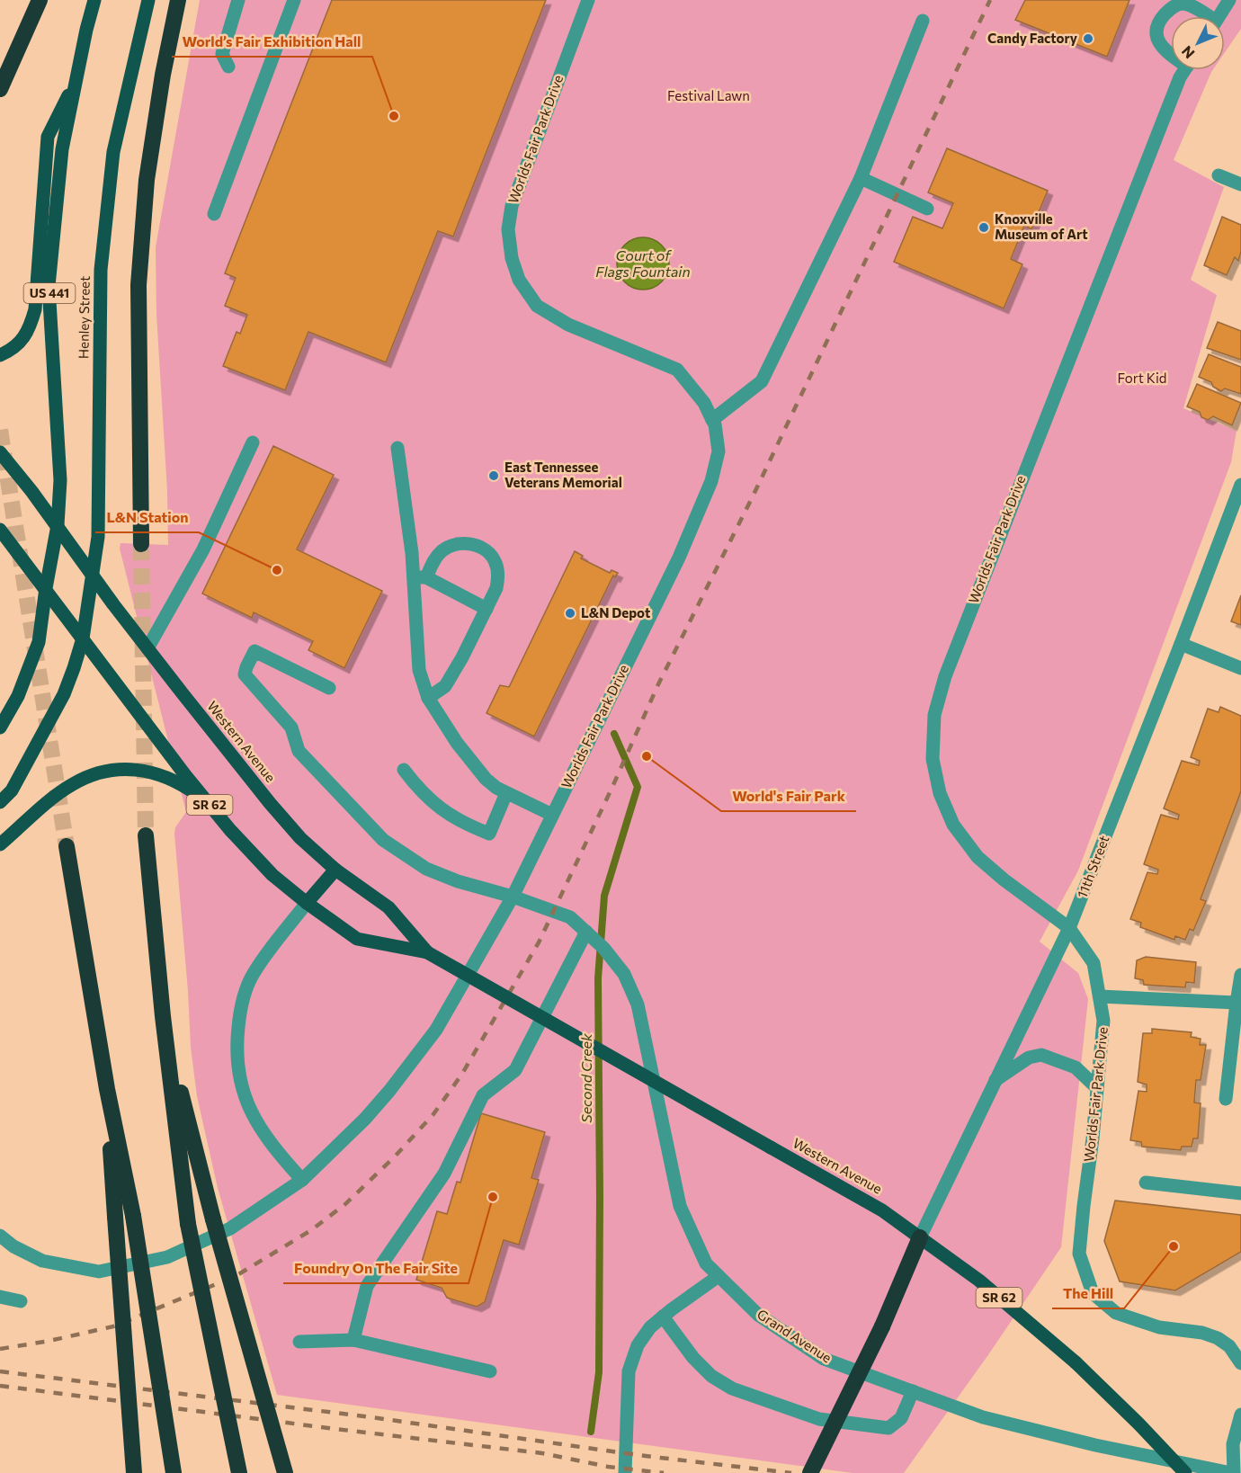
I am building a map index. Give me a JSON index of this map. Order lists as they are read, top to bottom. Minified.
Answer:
{"streets":{"main road":["US 441","Henley Street","Western Avenue","SR 62"],"street":["Worlds Fair Park Drive","11th Street","Grand Avenue"]},"crossings":[["Worlds Fair Park Drive","11th Street"],["Worlds Fair Park Drive","Grand Avenue"],["US 441","Western Avenue"],["Henley Street","Western Avenue"],["Western Avenue","11th Street"]],"water":["Court of Flags Fountain","Second Creek"],"parks":["Festival Lawn","Fort Kid"],"places":["Candy Factory","World’s Fair Exhibition Hall","Knoxville Museum of Art","East Tennessee Veterans Memorial","L&N Station","L&N Depot","World's Fair Park","Foundry On The Fair Site","The Hill"],"north":"bottom left"}
